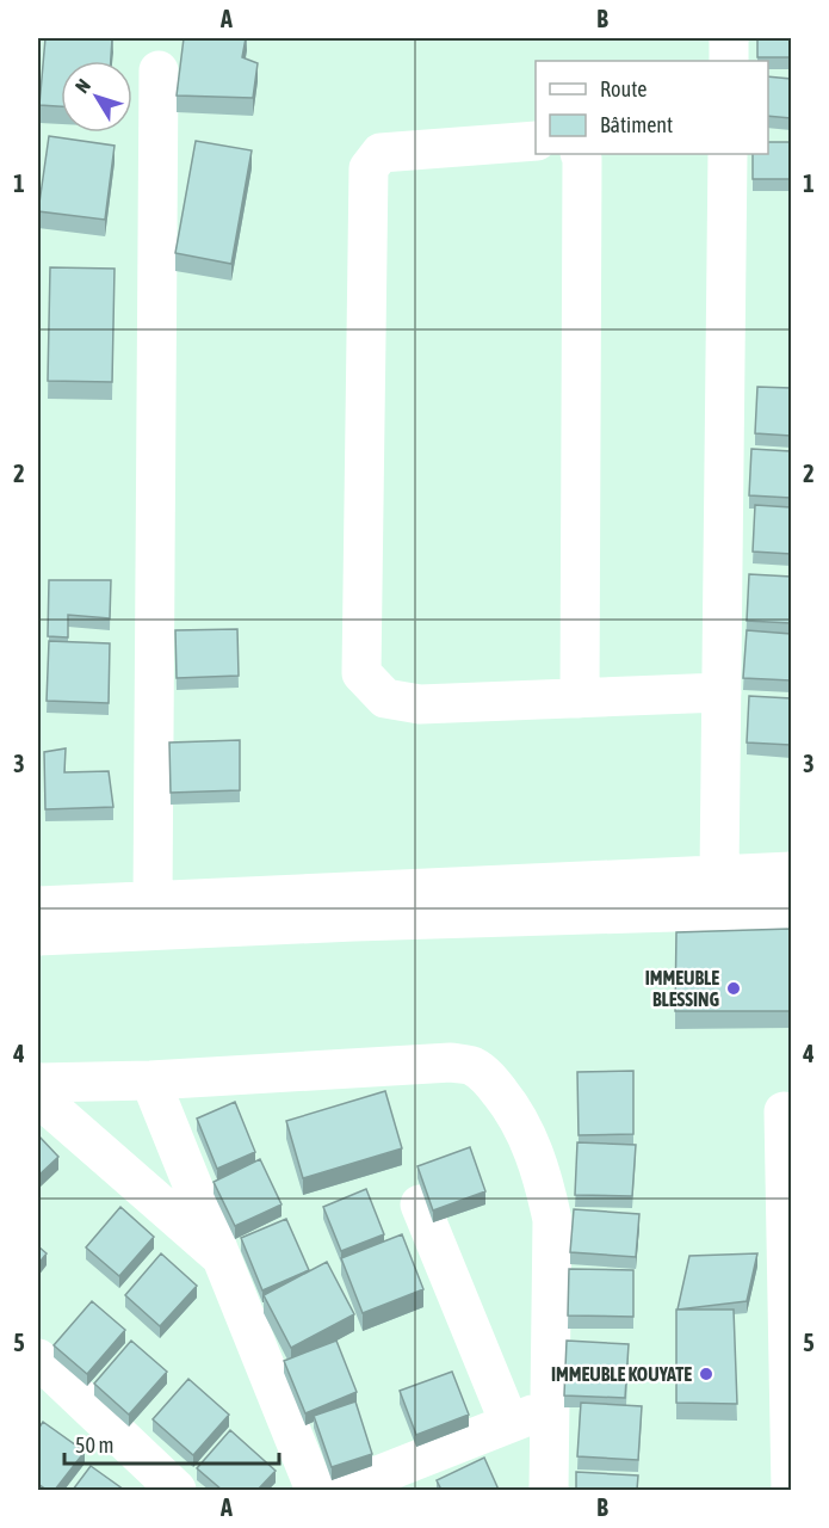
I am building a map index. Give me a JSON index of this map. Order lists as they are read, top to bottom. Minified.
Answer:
{"places":["IMMEUBLE BLESSING","IMMEUBLE KOUYATE"],"legend":["Route","Bâtiment"],"scale_bar":"50 m","north":"top left","grid":{"columns":["A","B"],"rows":["1","2","3","4","5"]}}
